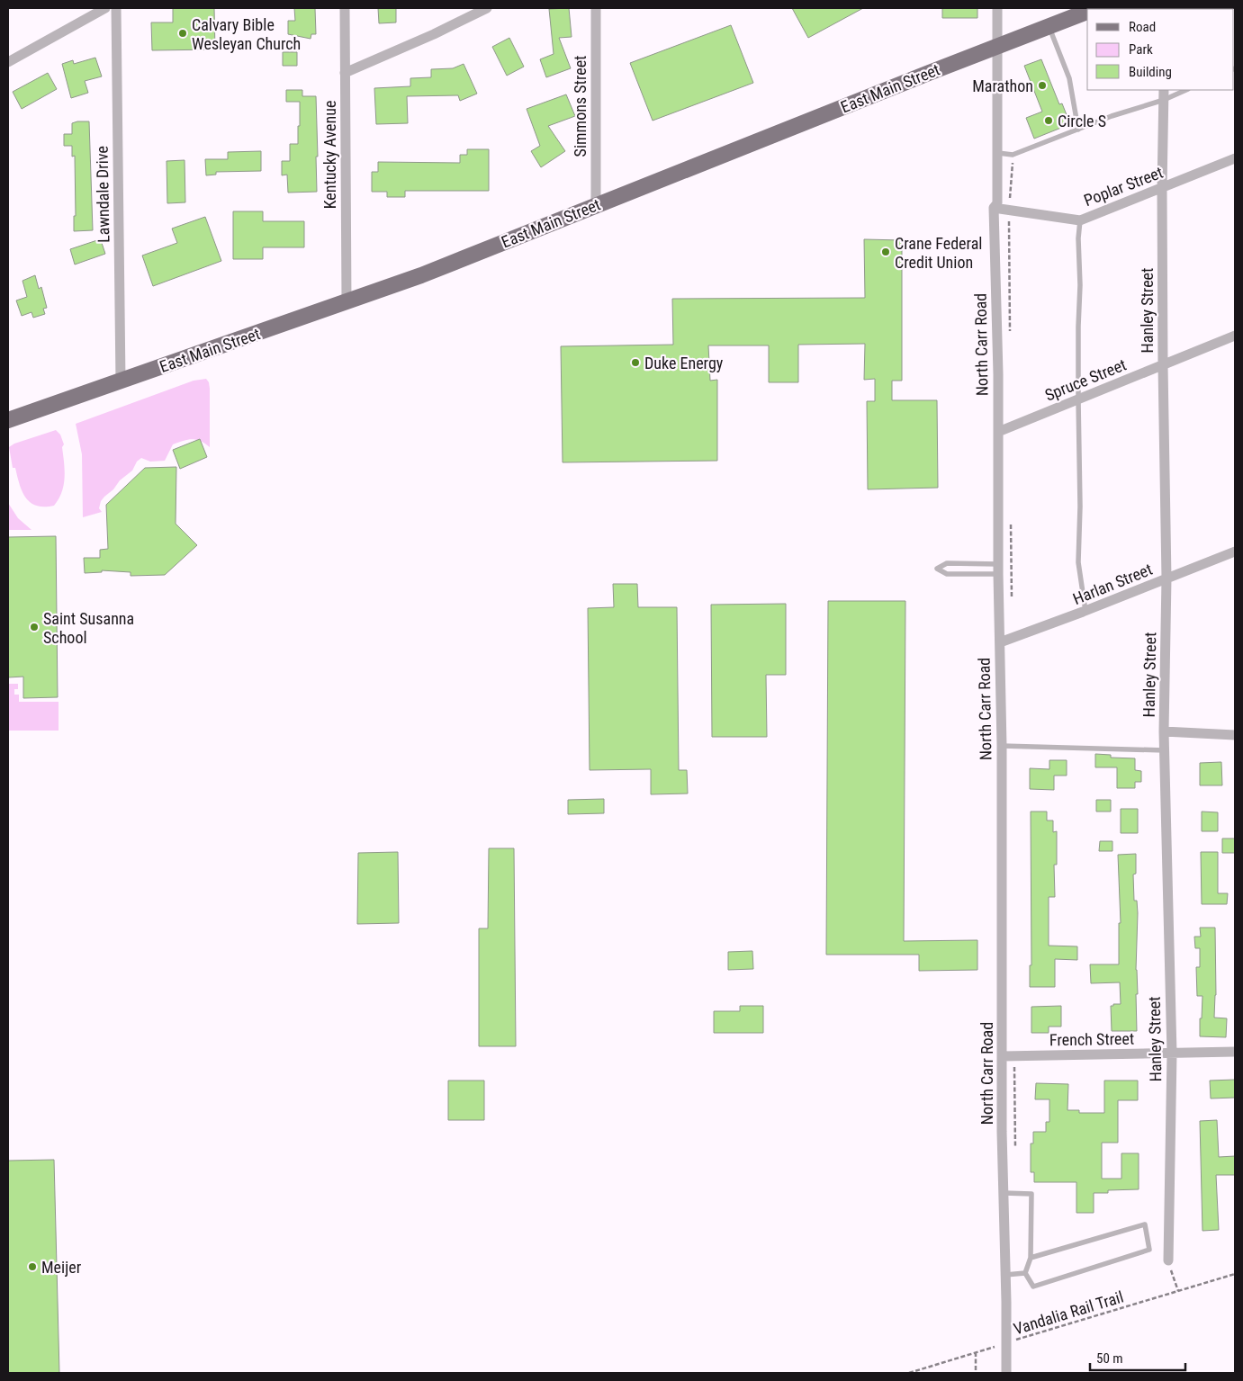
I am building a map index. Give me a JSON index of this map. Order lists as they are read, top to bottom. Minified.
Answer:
{"streets":{"main road":["East Main Street"],"street":["Simmons Street","Kentucky Avenue","Poplar Street","Lawndale Drive","Hanley Street","North Carr Road","Spruce Street","Harlan Street","French Street"],"path":["Vandalia Rail Trail"]},"crossings":[["East Main Street","Simmons Street"],["East Main Street","Kentucky Avenue"],["East Main Street","Lawndale Drive"],["East Main Street","North Carr Road"],["Poplar Street","Hanley Street"],["Poplar Street","North Carr Road"],["Hanley Street","Spruce Street"],["Hanley Street","Harlan Street"],["Hanley Street","French Street"],["North Carr Road","Spruce Street"],["North Carr Road","Harlan Street"],["North Carr Road","French Street"],["North Carr Road","Vandalia Rail Trail"]],"places":["Calvary Bible Wesleyan Church","Marathon","Circle S","Crane Federal Credit Union","Duke Energy","Saint Susanna School","Meijer"],"legend":["Road","Park","Building"],"scale_bar":"50 m"}
